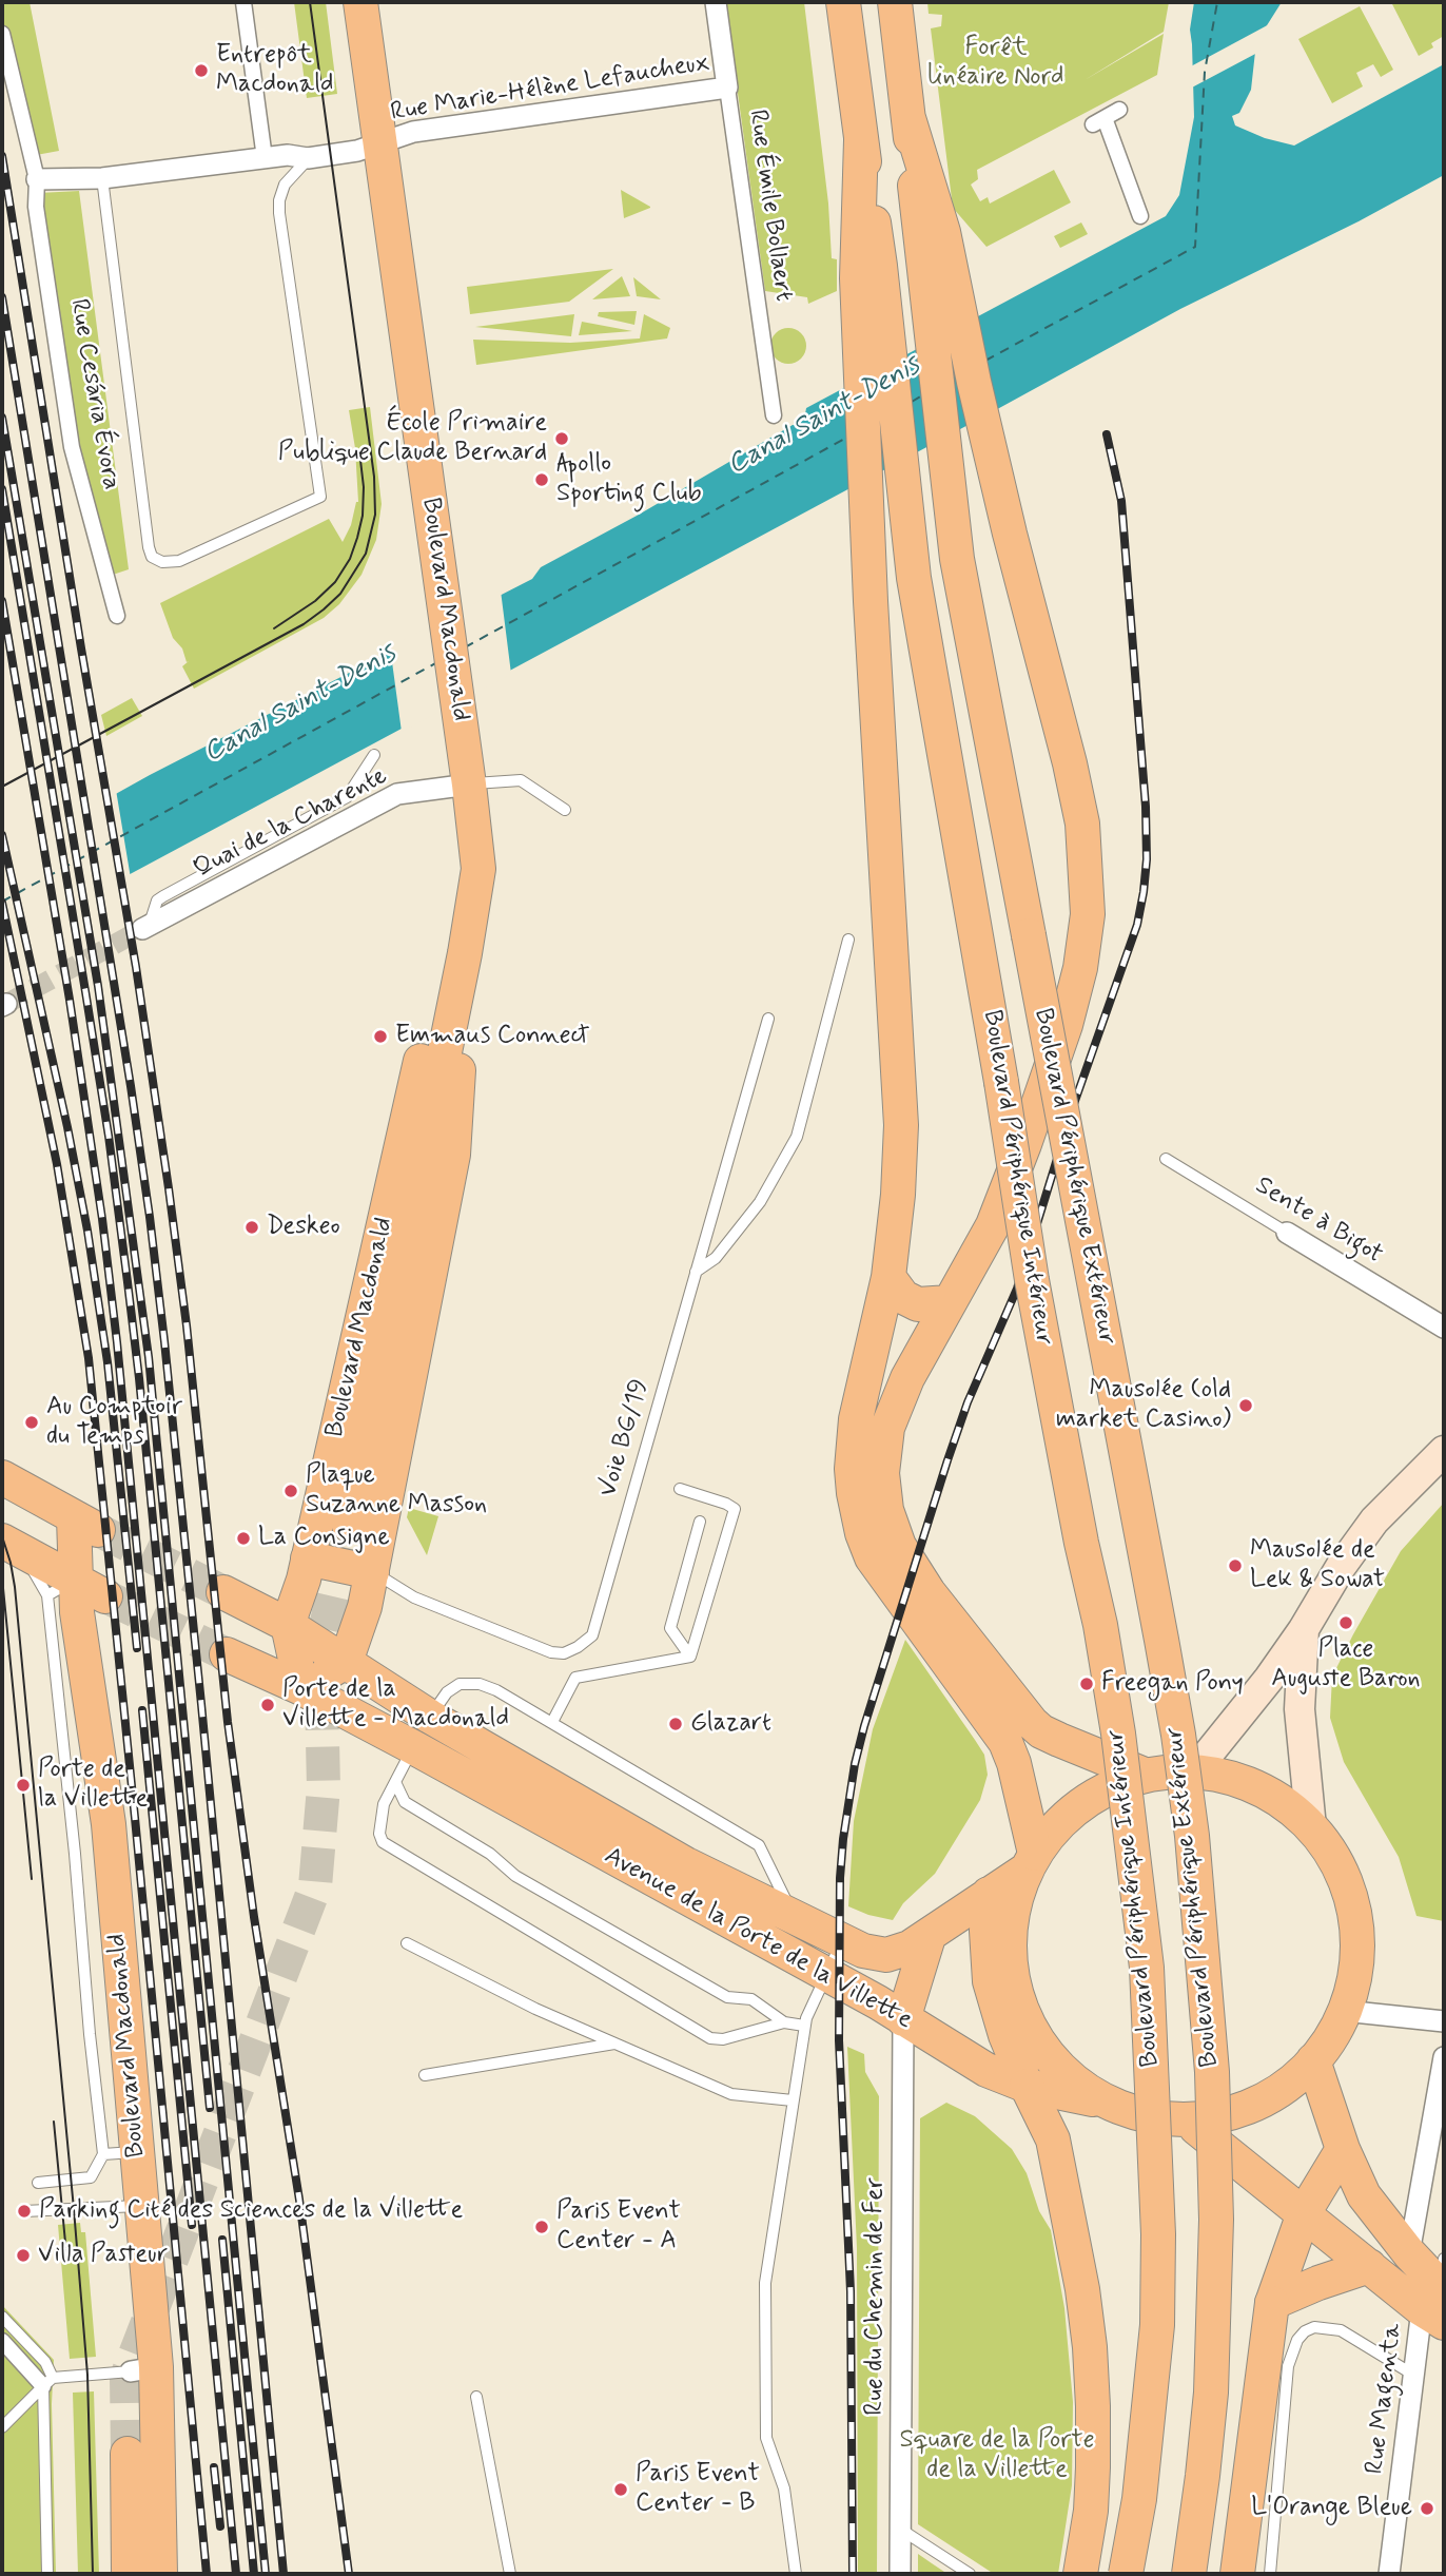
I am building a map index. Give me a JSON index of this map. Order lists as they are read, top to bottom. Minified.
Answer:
{"streets":{"main road":["Boulevard Macdonald","Boulevard Périphérique Extérieur","Boulevard Périphérique Intérieur","Avenue de la Porte de la Villette"],"street":["Rue Marie-Hélène Lefaucheux","Rue Émile Bollaert","Rue Cesária Évora","Quai de la Charente","Sente à Bigot","Rue du Chemin de Fer","Rue Magenta"],"lane":["Voie BG/19"]},"crossings":[["Rue Marie-Hélène Lefaucheux","Rue Émile Bollaert"],["Rue Marie-Hélène Lefaucheux","Boulevard Macdonald"],["Boulevard Macdonald","Quai de la Charente"],["Boulevard Macdonald","Voie BG/19"],["Boulevard Macdonald","Avenue de la Porte de la Villette"],["Avenue de la Porte de la Villette","Rue du Chemin de Fer"]],"water":["Canal Saint-Denis"],"parks":["Forêt linéaire Nord","Square de la Porte de la Villette"],"places":["Entrepôt Macdonald","École Primaire Publique Claude Bernard","Apollo Sporting Club","Emmaus Connect","Deskeo","Mausolée (old market Casino)","Au Comptoir du Temps","Plaque Suzanne Masson","La Consigne","Mausolée de Lek & Sowat","Place Auguste Baron","Freegan Pony","Porte de la Villette - Macdonald","Glazart","Porte de la Villette","Parking Cité des Sciences de la Villette","Paris Event Center - A","Villa Pasteur","Paris Event Center - B","L'Orange Bleue"]}
